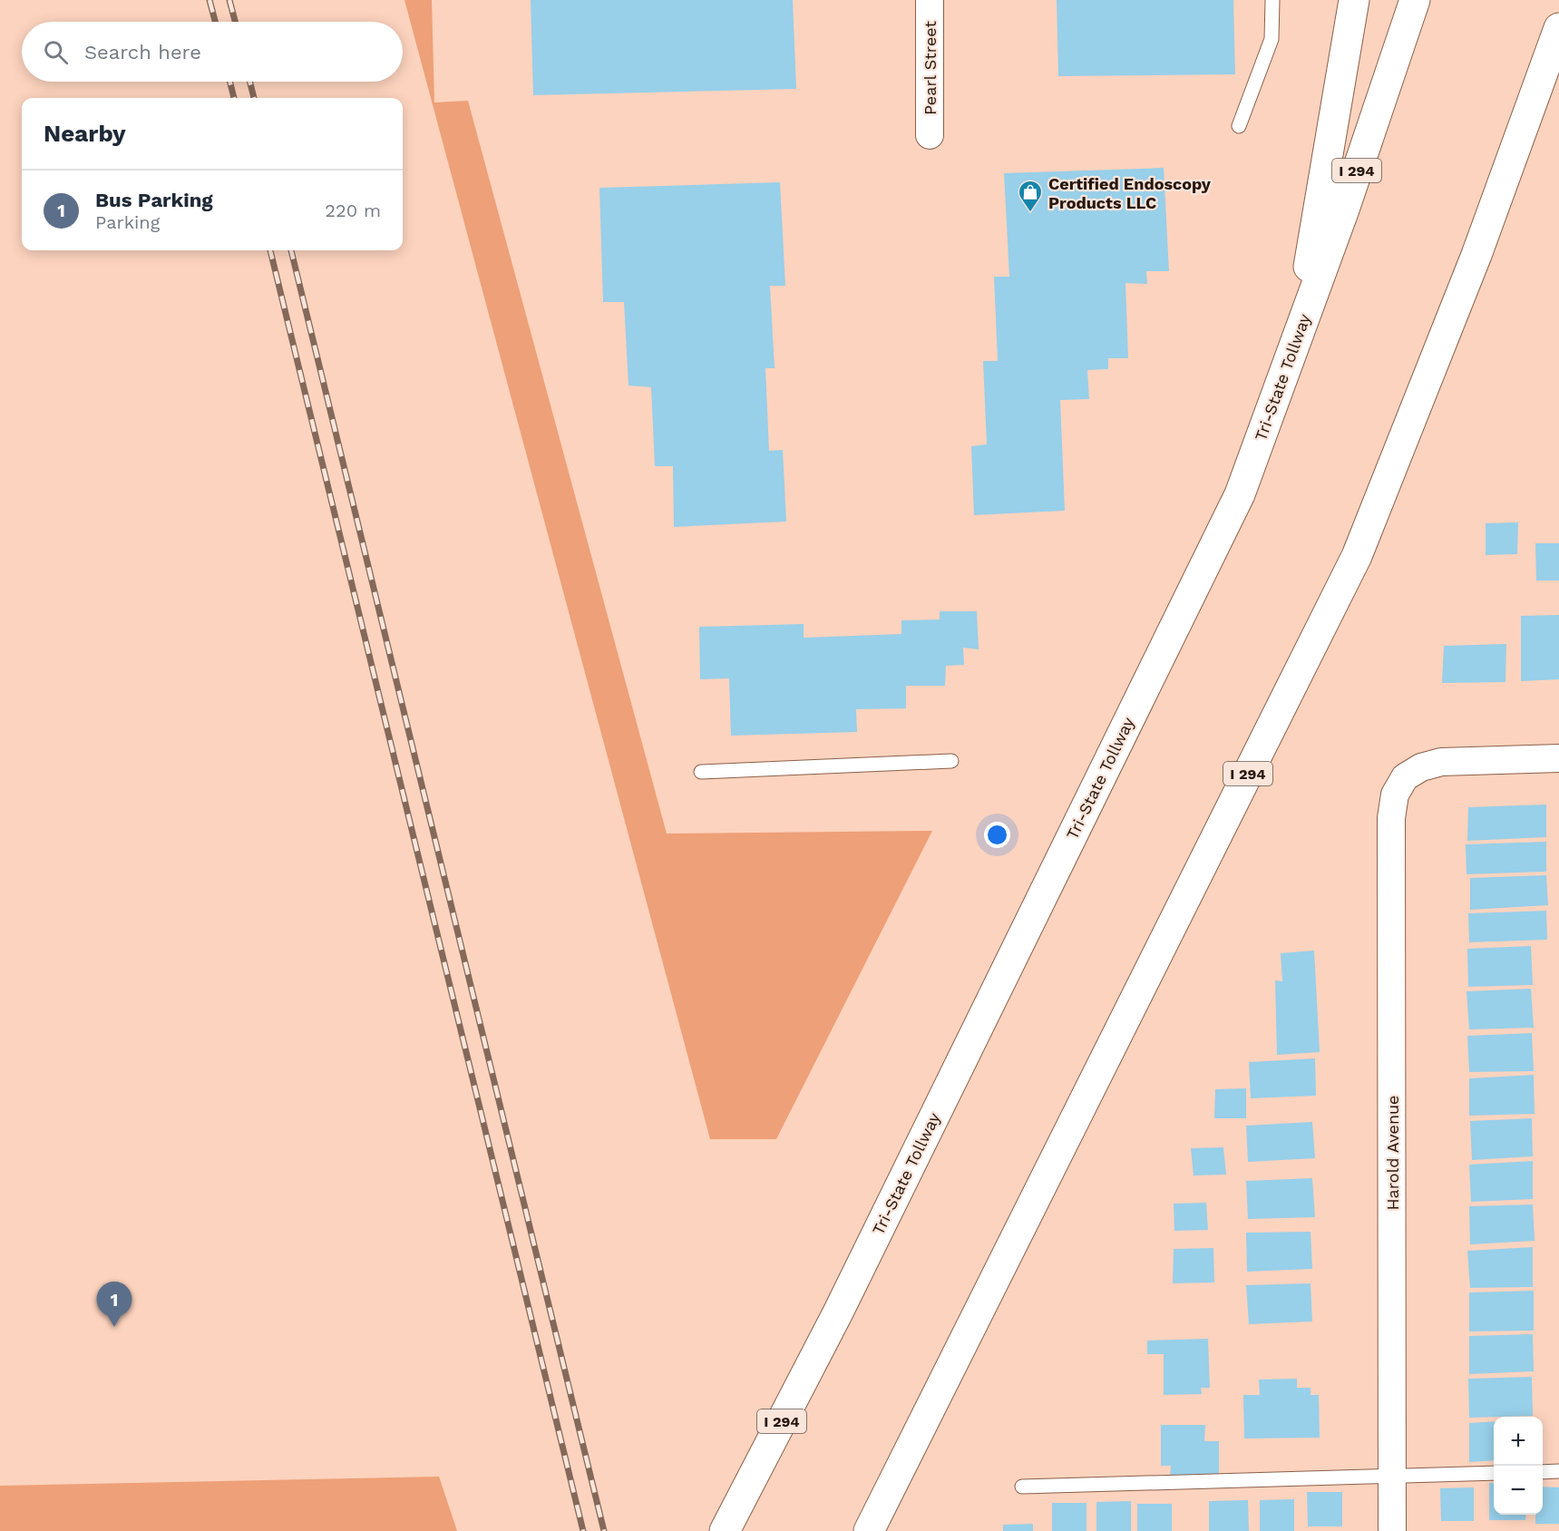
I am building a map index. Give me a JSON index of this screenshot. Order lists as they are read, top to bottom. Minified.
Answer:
{"streets":{"highway":["I 294","Tri-State Tollway"],"street":["Pearl Street","Harold Avenue"]},"places":{"shop":["Certified Endoscopy Products LLC"]},"page":{"search":"Search here","heading":"Nearby","list":[{"mark":"1","name":"Bus Parking","note":"Parking","value":"220 m"}],"pins":"1","map_buttons":["+","−"]}}
